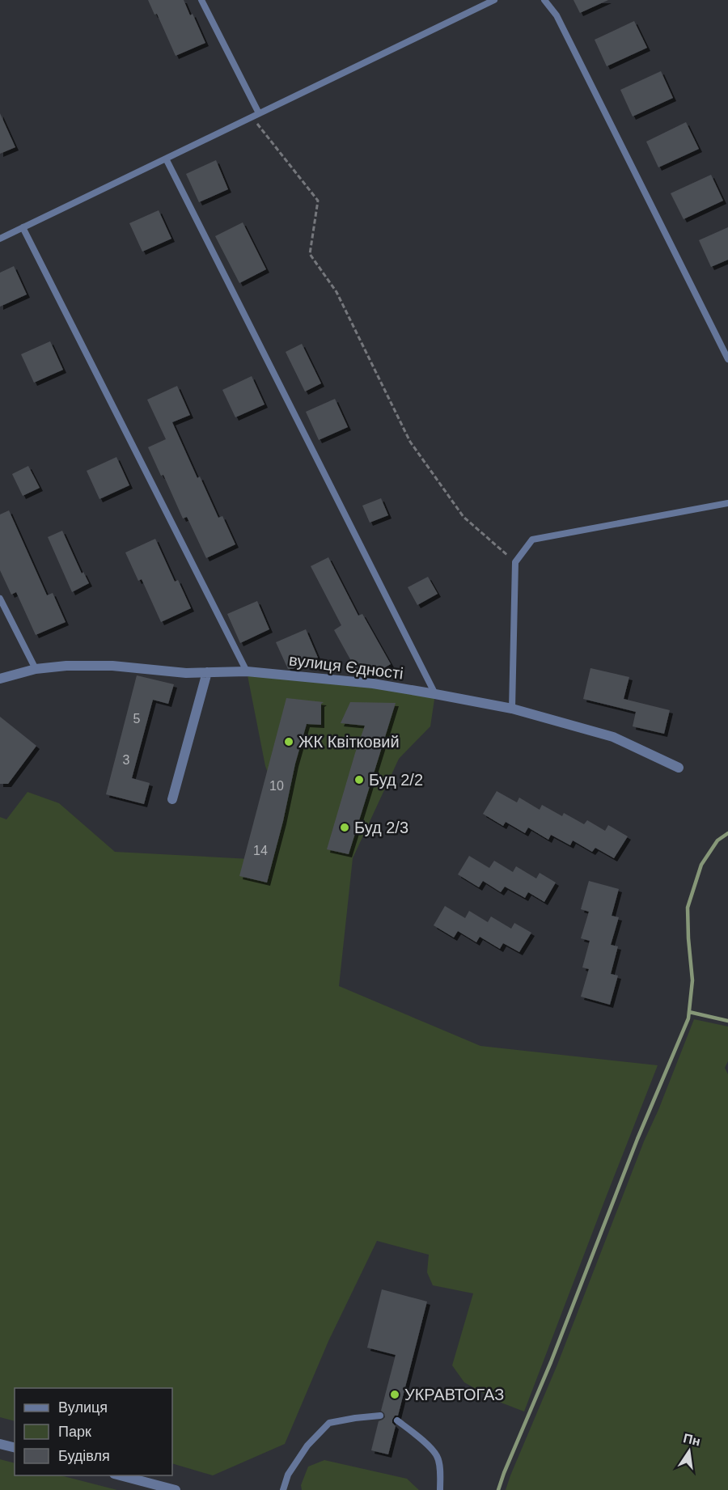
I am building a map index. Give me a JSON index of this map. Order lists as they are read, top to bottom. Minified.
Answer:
{"streets":{"street":["вулиця Єдності"]},"places":["ЖК Квітковий","Буд 2/2","Буд 2/3","УКРАВТОГАЗ"],"house_numbers":["5","3","10","14"],"legend":["Вулиця","Парк","Будівля"],"north":"top"}
